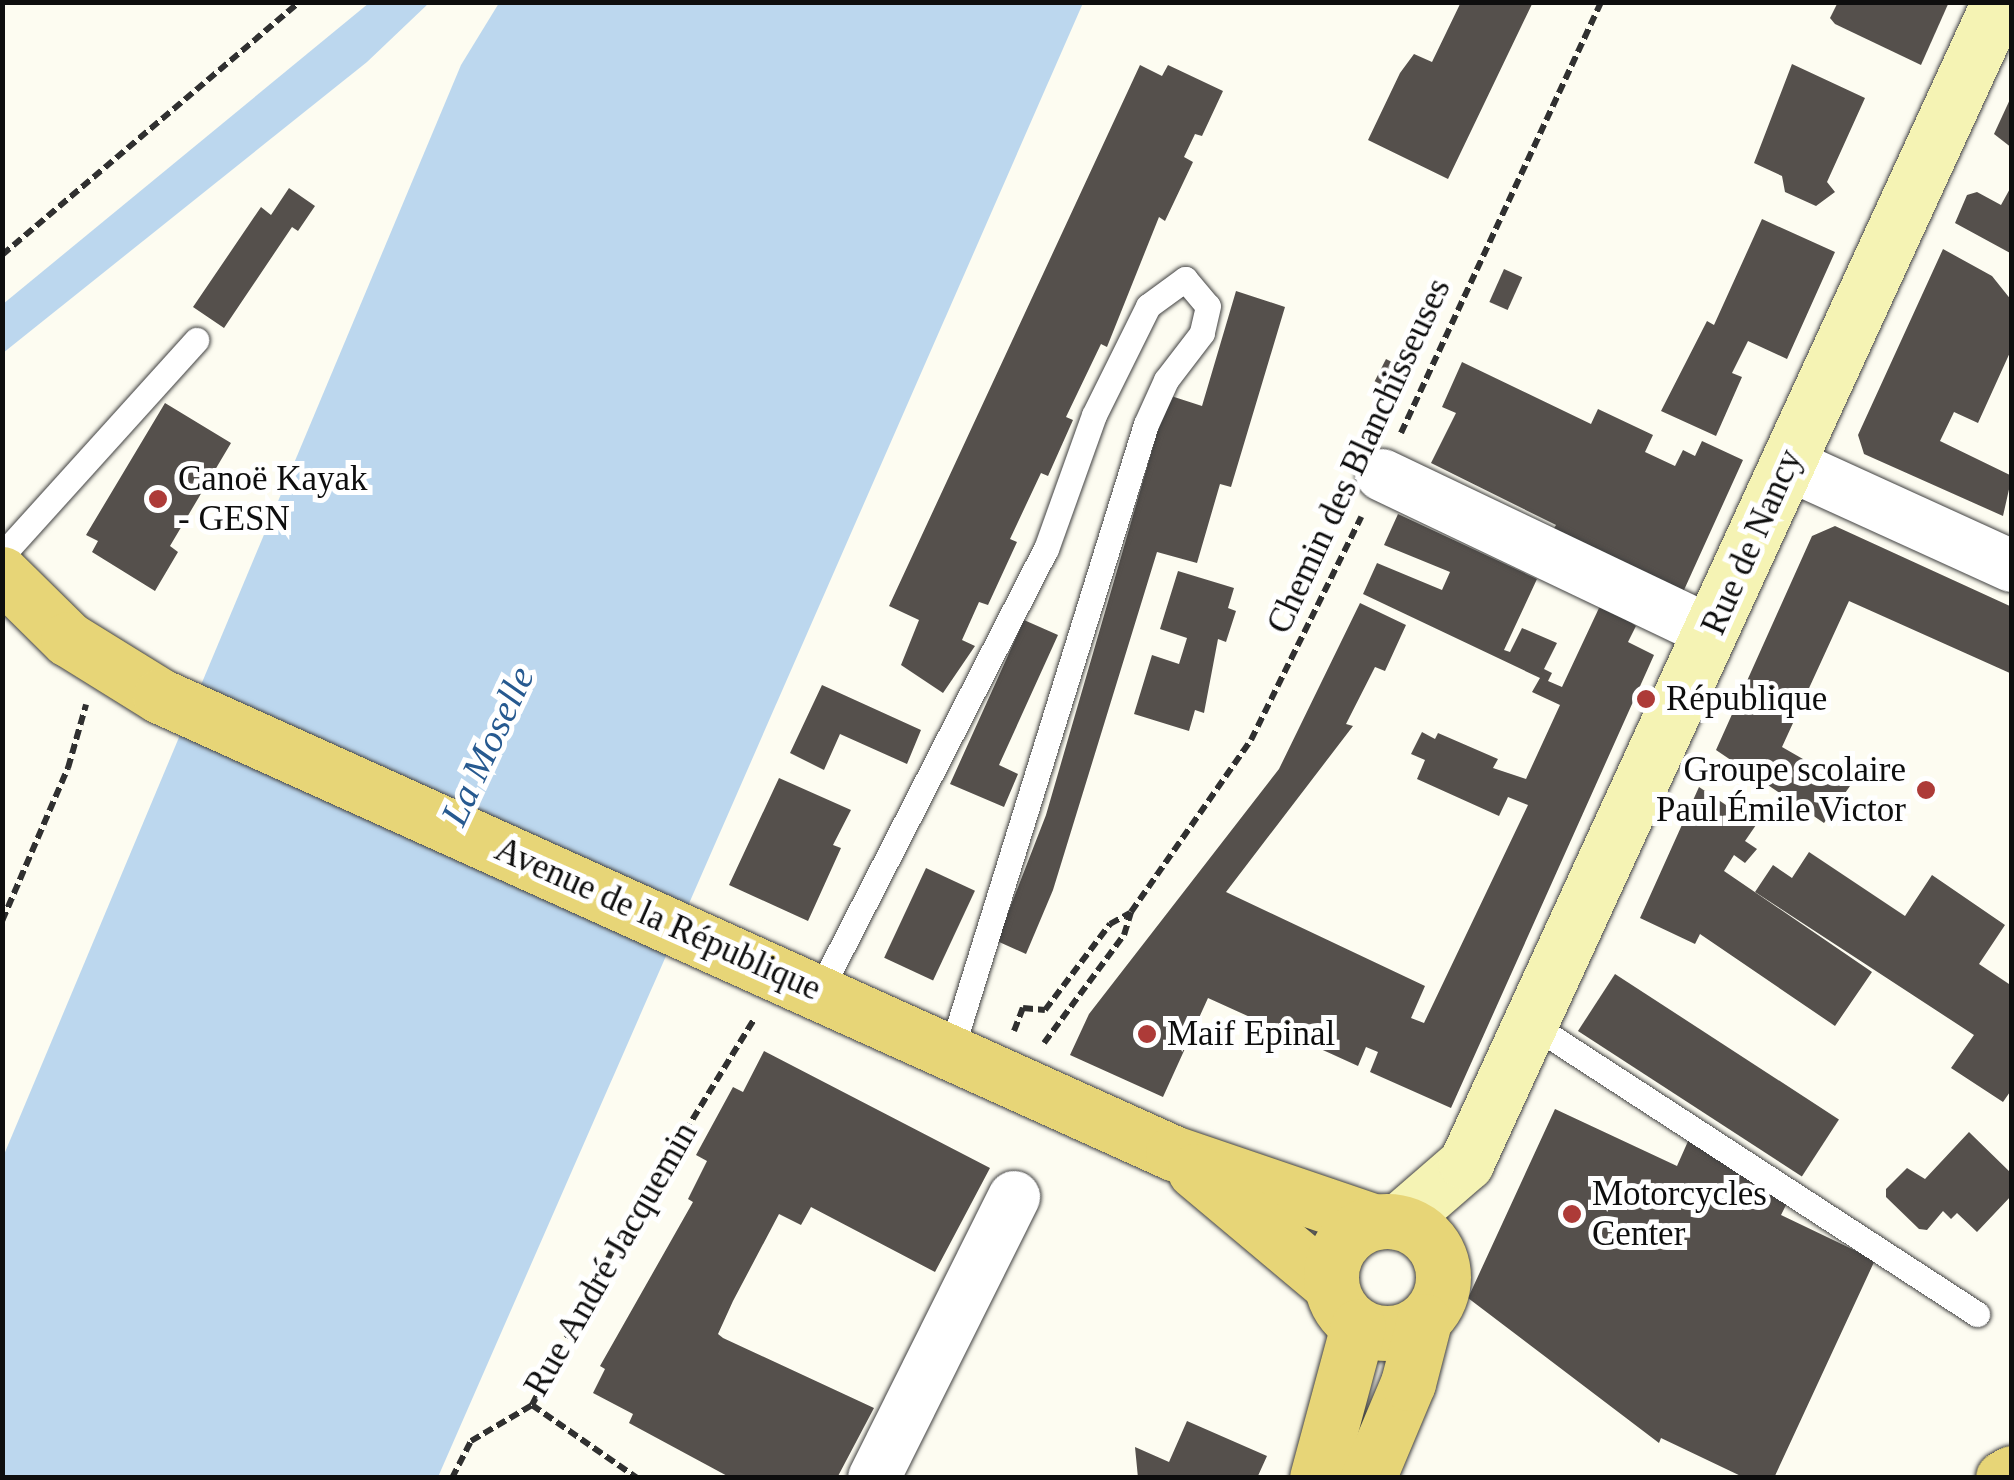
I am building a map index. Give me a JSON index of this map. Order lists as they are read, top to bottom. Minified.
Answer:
{"streets":{"main road":["Rue de Nancy","Avenue de la République"],"path":["Chemin des Blanchisseuses","Rue André Jacquemin"]},"crossings":[["Chemin des Blanchisseuses","Avenue de la République"],["Rue de Nancy","Avenue de la République"]],"water":["La Moselle"],"places":["Canoë Kayak - GESN","République","Groupe scolaire Paul Émile Victor","Maif Epinal","Motorcycles Center"]}
